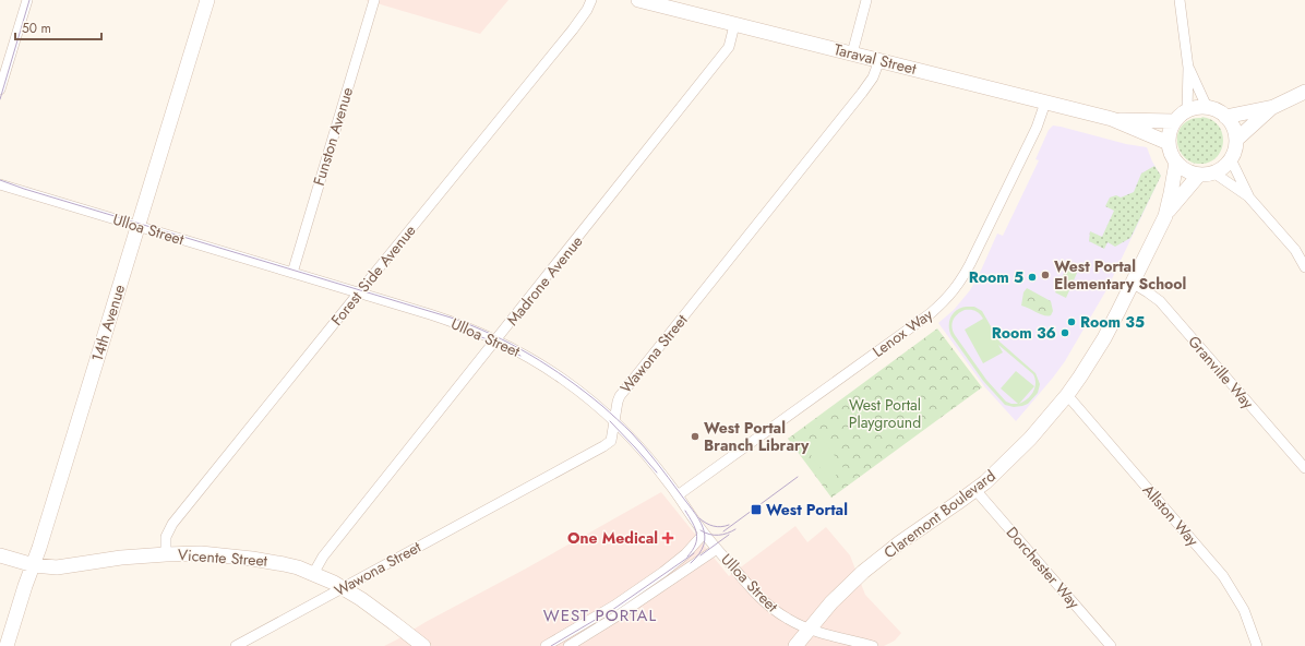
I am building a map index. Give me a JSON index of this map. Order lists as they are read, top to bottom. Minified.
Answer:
{"streets":{"street":["Taraval Street","Funston Avenue","Ulloa Street","Forest Side Avenue","Madrone Avenue","14th Avenue","Lenox Way","Wawona Street","Granville Way","Claremont Boulevard","Allston Way","Vicente Street","Dorchester Way"]},"crossings":[["Taraval Street","Madrone Avenue"],["Taraval Street","Lenox Way"],["Taraval Street","Wawona Street"],["Taraval Street","Claremont Boulevard"],["Funston Avenue","Ulloa Street"],["Ulloa Street","Forest Side Avenue"],["Ulloa Street","Madrone Avenue"],["Ulloa Street","14th Avenue"],["Ulloa Street","Lenox Way"],["Ulloa Street","Wawona Street"],["Ulloa Street","Claremont Boulevard"],["Forest Side Avenue","Vicente Street"],["Madrone Avenue","Vicente Street"],["14th Avenue","Vicente Street"],["Wawona Street","Vicente Street"],["Granville Way","Claremont Boulevard"],["Claremont Boulevard","Allston Way"],["Claremont Boulevard","Dorchester Way"]],"districts":["WEST PORTAL"],"parks":["West Portal Playground"],"places":{"other":["West Portal Elementary School","Room 5","Room 35","Room 36","West Portal Branch Library"],"transit":["West Portal"],"health":["One Medical"]},"scale_bar":"50 m"}
